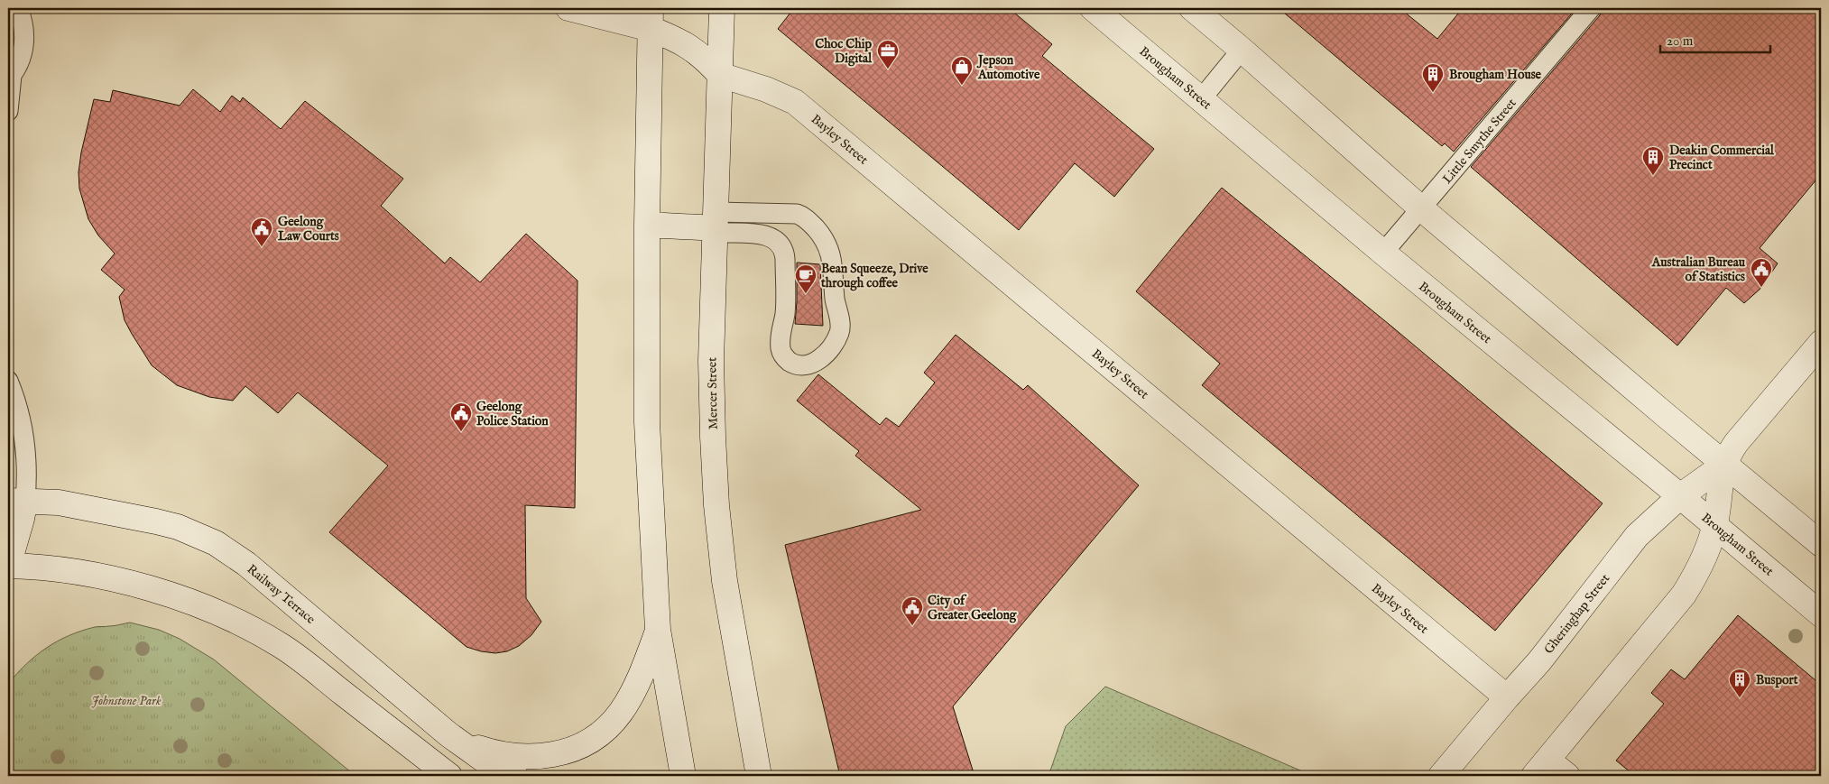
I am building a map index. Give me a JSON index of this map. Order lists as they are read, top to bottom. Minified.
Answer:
{"streets":{"street":["Brougham Street","Bayley Street","Mercer Street","Railway Terrace","Gheringhap Street"],"lane":["Little Smythe Street"]},"crossings":[["Brougham Street","Little Smythe Street"],["Brougham Street","Gheringhap Street"],["Bayley Street","Mercer Street"],["Bayley Street","Gheringhap Street"]],"parks":["Johnstone Park"],"places":{"office":["Choc Chip Digital"],"shop":["Jepson Automotive"],"building":["Brougham House","Deakin Commercial Precinct","Busport"],"public building":["Geelong Law Courts","Australian Bureau of Statistics","Geelong Police Station","City of Greater Geelong"],"cafe":["Bean Squeeze, Drive through coffee"]},"scale_bar":"20 m"}
